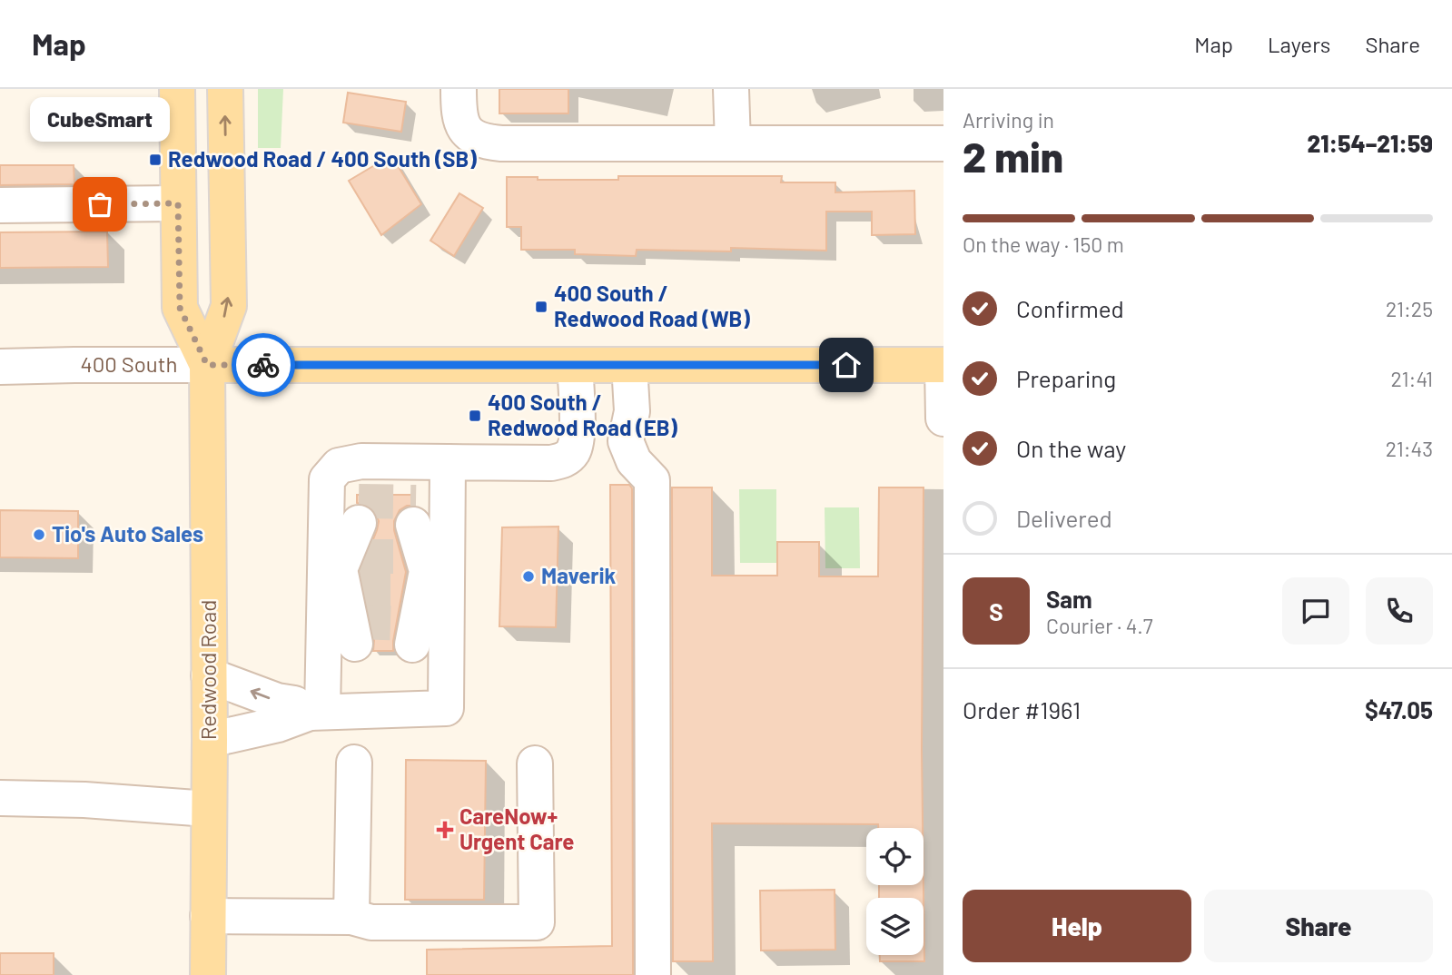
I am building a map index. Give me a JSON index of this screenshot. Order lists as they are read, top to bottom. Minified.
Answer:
{"streets":{"main road":["400 South","Redwood Road"]},"crossings":[["400 South","Redwood Road"]],"places":{"transit":["Redwood Road / 400 South (SB)","400 South / Redwood Road (WB)","400 South / Redwood Road (EB)"],"other":["CubeSmart","Tio's Auto Sales","Maverik"],"health":["CareNow+ Urgent Care"]},"page":{"header":"Map","nav":["Map","Layers","Share"],"heading":["2 min","Arriving in","21:54–21:59"],"panel":["Sam","Courier · 4.7","Order #1961","$47.05"],"bubble":"CubeSmart","bar":"On the way · 150 m","list":[["Confirmed","21:25"],["Preparing","21:41"],["On the way","21:43"],"Delivered"],"round":"S","buttons":["Help","Share"]}}
